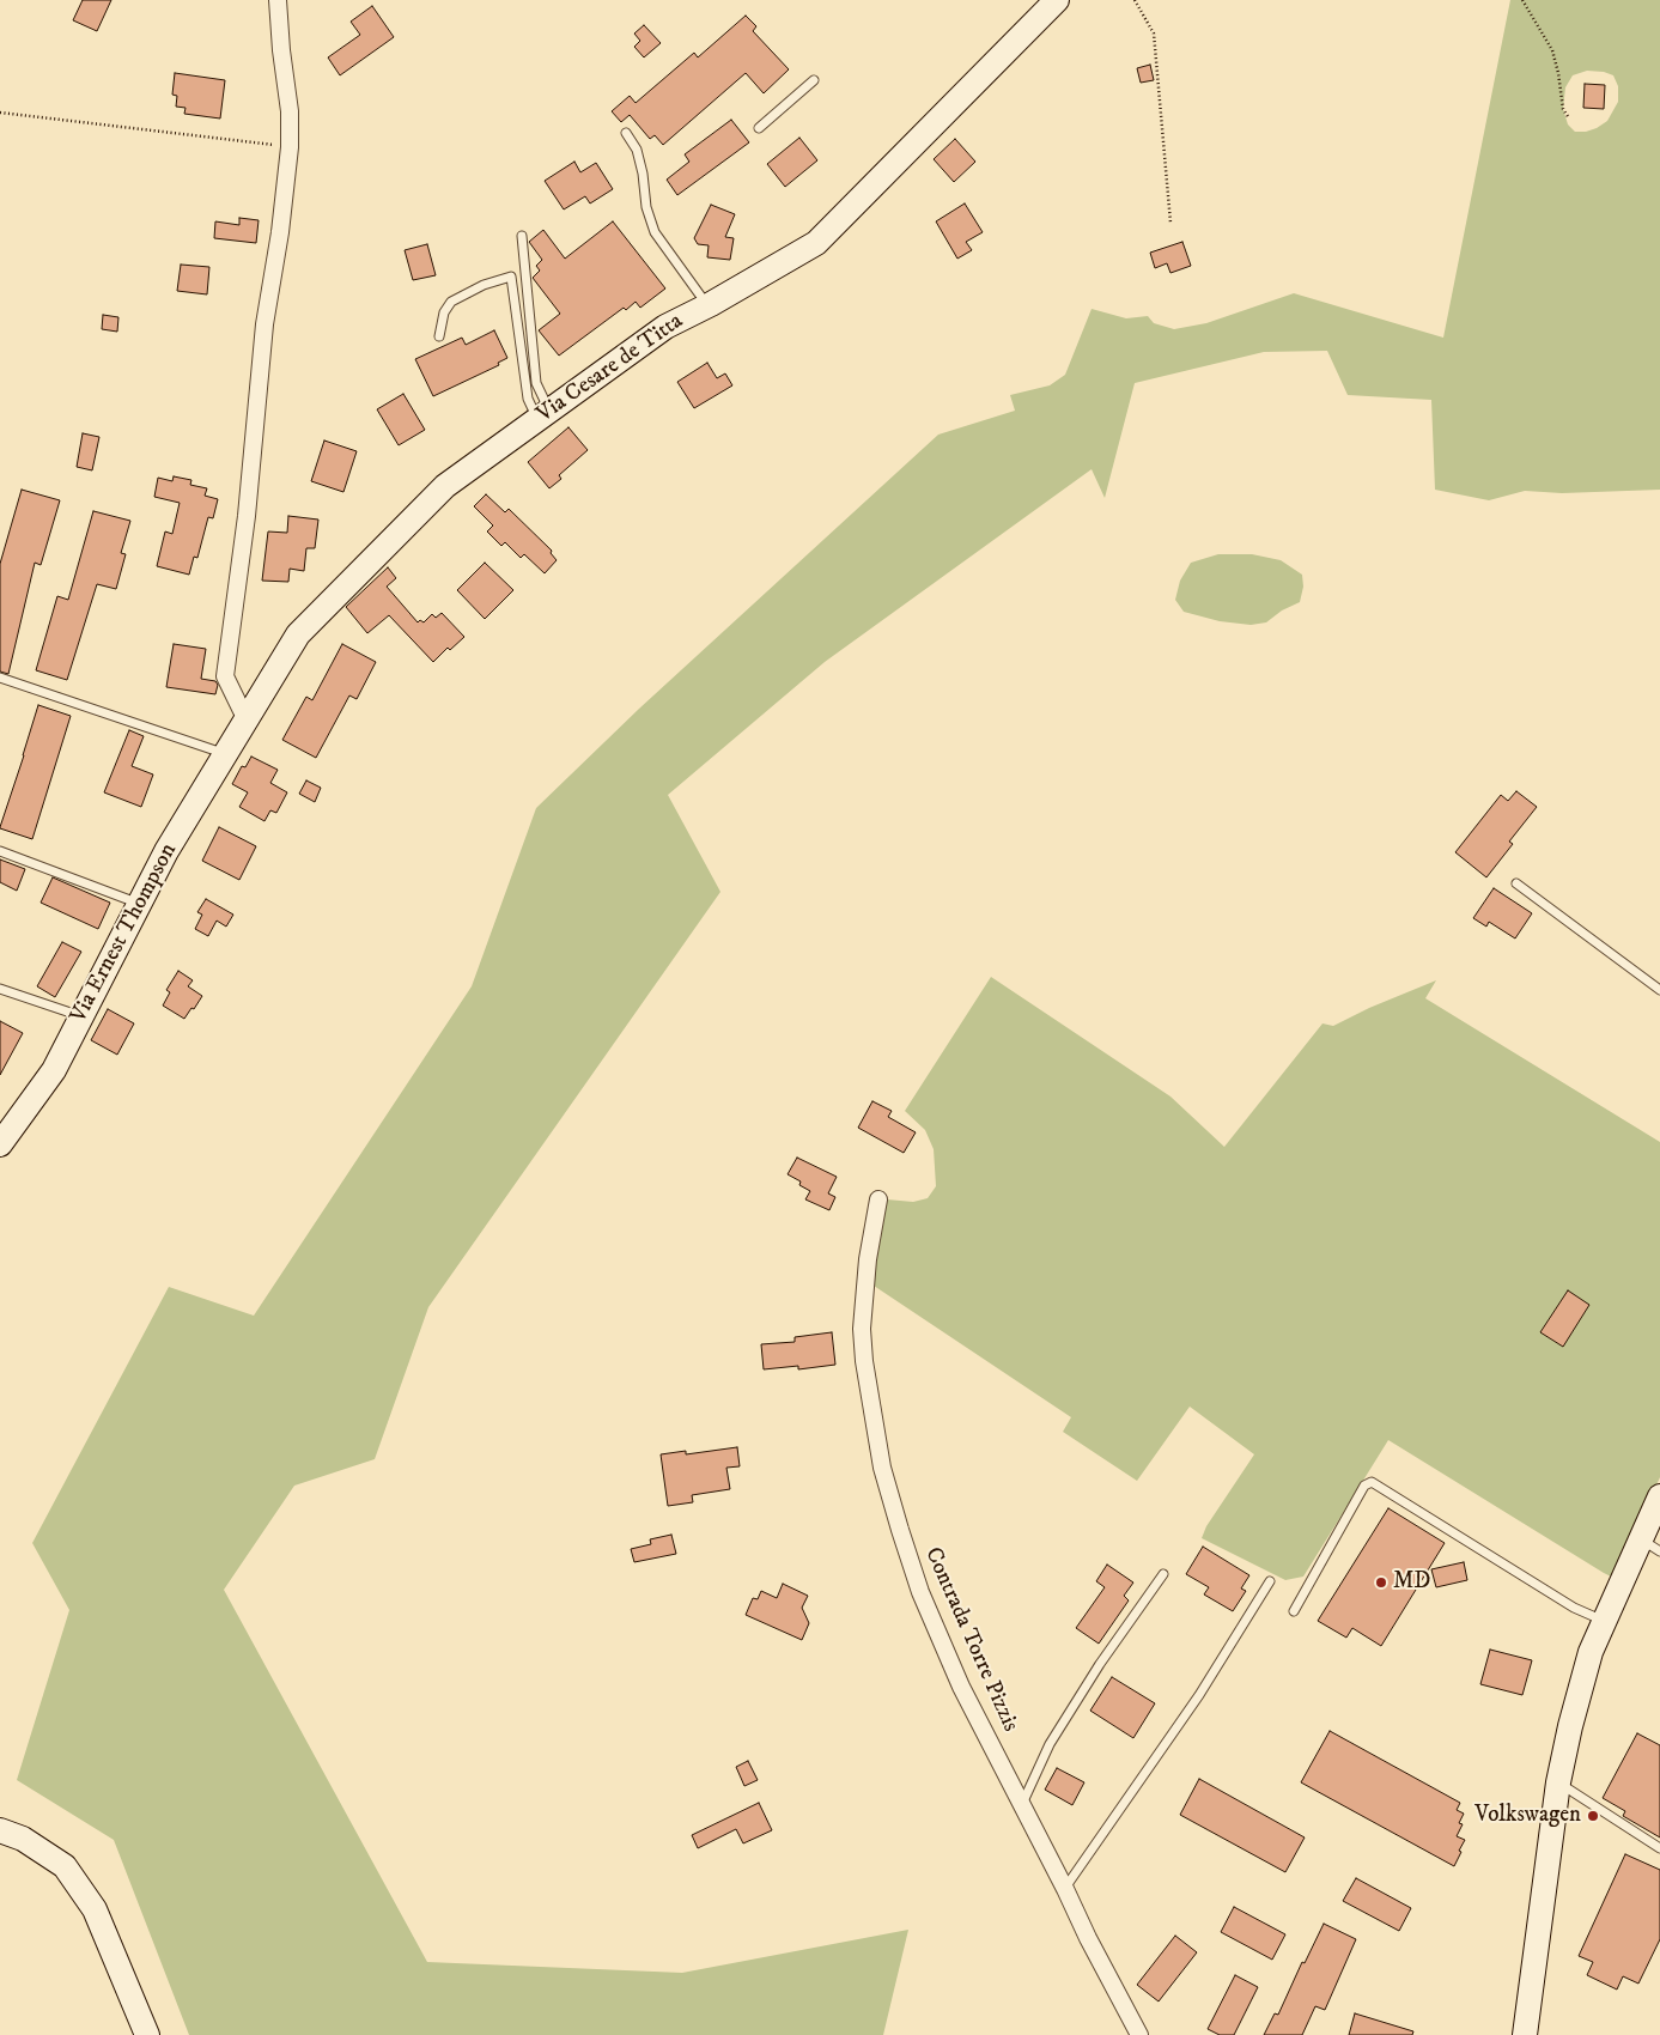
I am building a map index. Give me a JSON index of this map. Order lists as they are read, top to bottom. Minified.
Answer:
{"streets":{"street":["Via Cesare de Titta","Via Ernest Thompson","Contrada Torre Pizzis"]},"crossings":[["Via Cesare de Titta","Via Ernest Thompson"]],"places":["MD","Volkswagen"]}
